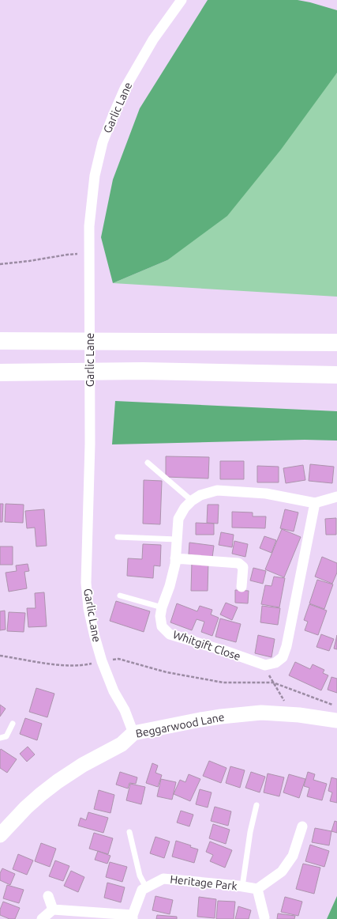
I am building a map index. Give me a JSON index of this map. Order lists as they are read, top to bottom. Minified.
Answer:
{"streets":{"street":["Garlic Lane","Whitgift Close","Beggarwood Lane","Heritage Park"]},"crossings":[["Garlic Lane","Beggarwood Lane"]]}
